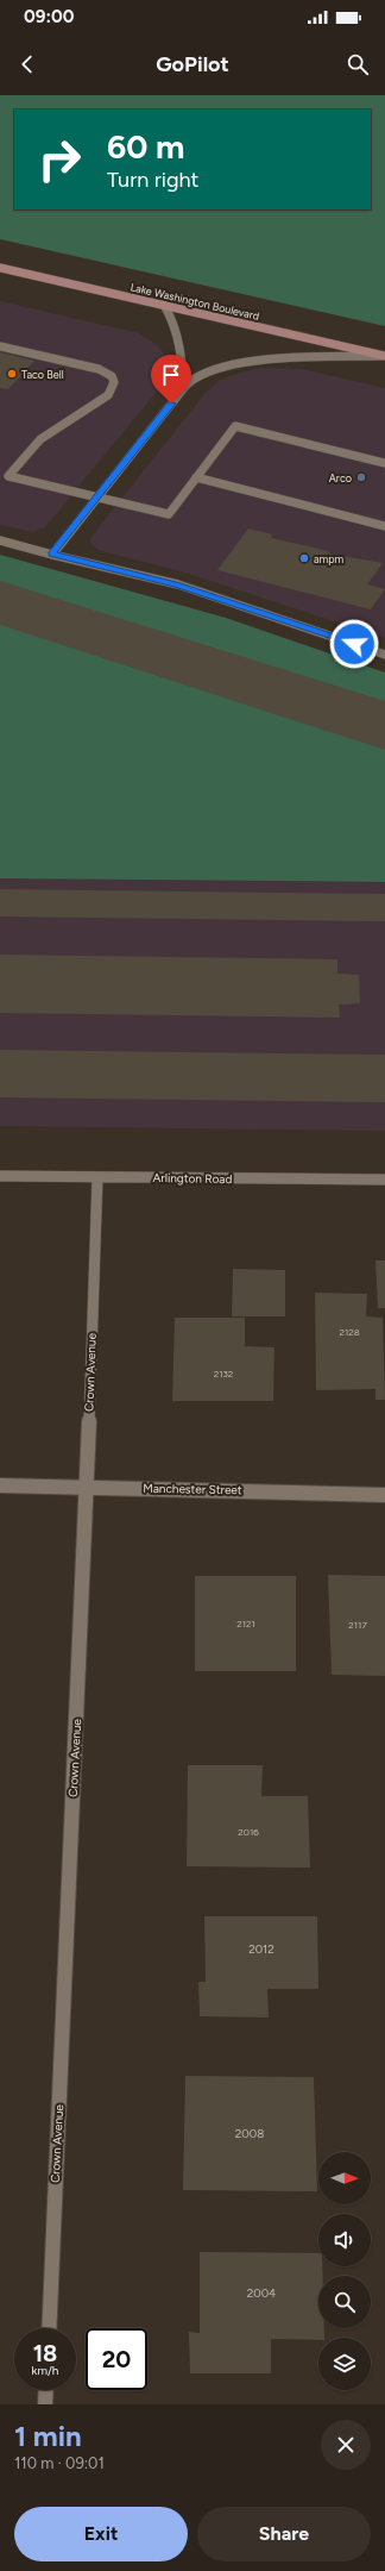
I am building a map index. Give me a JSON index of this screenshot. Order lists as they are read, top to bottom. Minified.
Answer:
{"streets":{"main road":["Lake Washington Boulevard"],"street":["Arlington Road","Crown Avenue","Manchester Street"]},"crossings":[["Arlington Road","Crown Avenue"],["Crown Avenue","Manchester Street"]],"places":["Taco Bell","Arco","ampm"],"house_numbers":["2128","2132","2121","2117","2016","2012","2008","2004"],"north":"right","page":{"status":"09:00","header":"GoPilot","turn":["60 m","Turn right"],"speed":"18 km/h","limit":"20","heading":["1 min","110 m · 09:01"],"buttons":["Exit","Share"]}}
